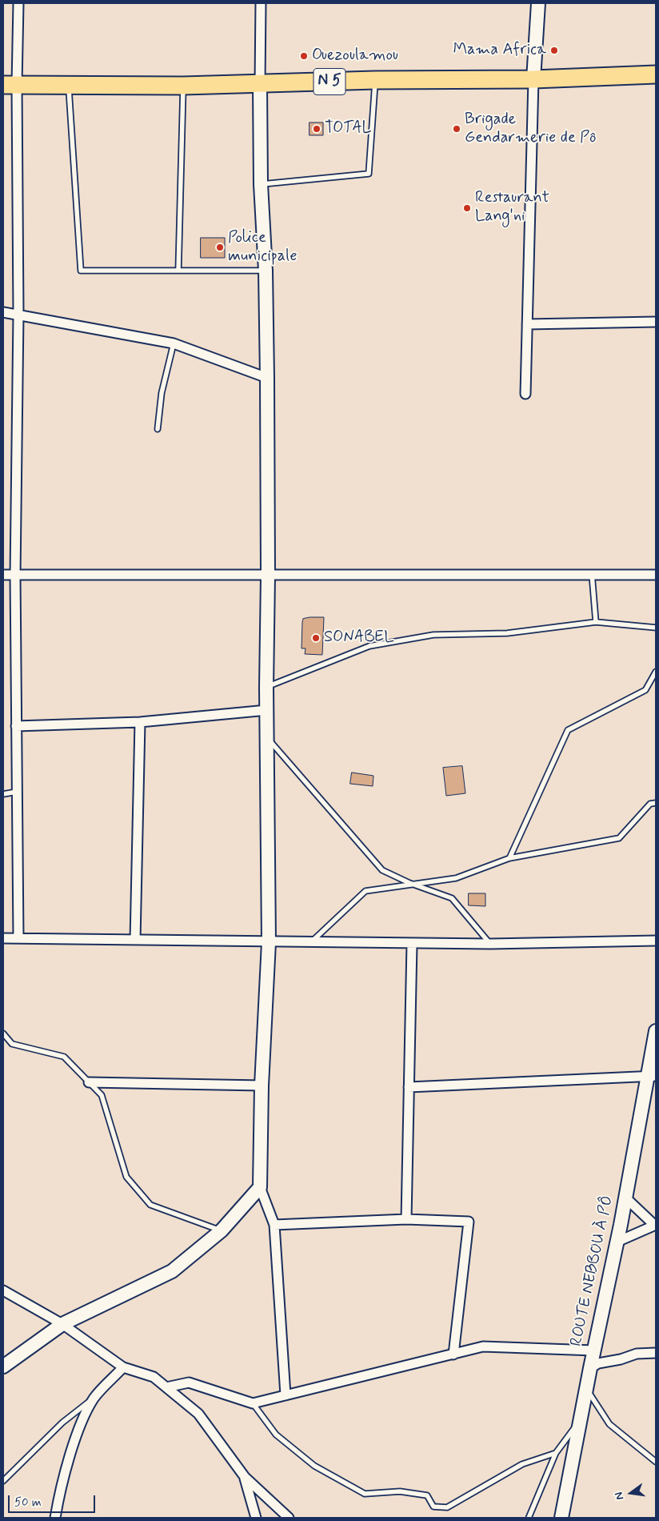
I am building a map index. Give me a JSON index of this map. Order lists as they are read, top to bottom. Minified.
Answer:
{"streets":{"highway":["N 5"],"street":["ROUTE NEBBOU À PÔ"]},"places":["Mama Africa","Ouezoulamou","TOTAL","Brigade Gendarmerie de Pô","Restaurant Lang'ni","Police municipale","SONABEL"],"scale_bar":"50 m","north":"left"}
